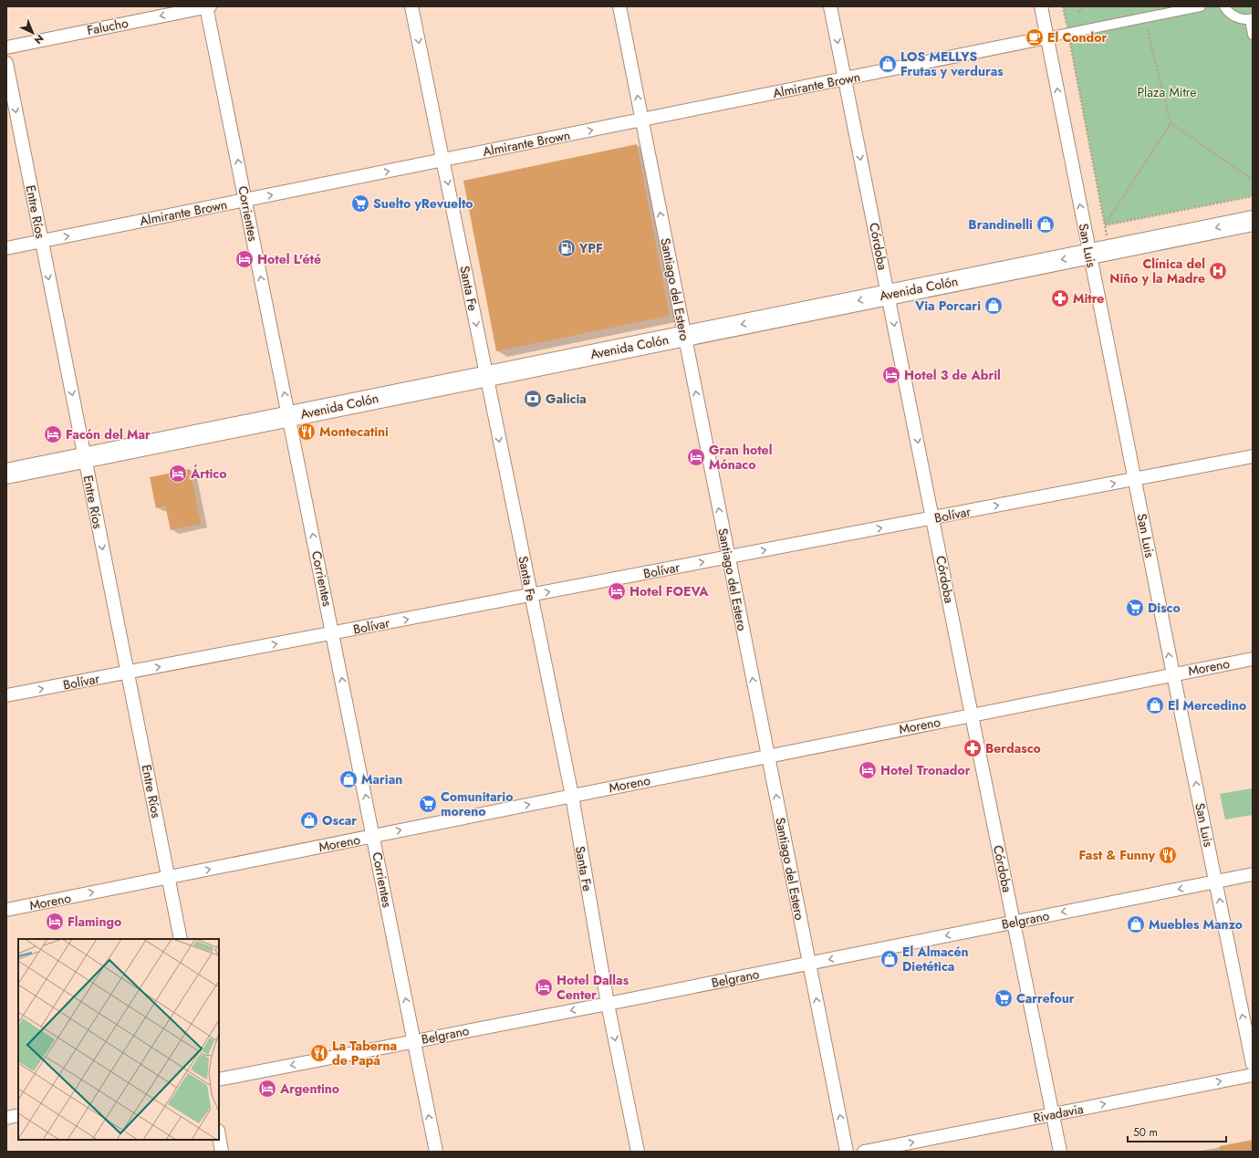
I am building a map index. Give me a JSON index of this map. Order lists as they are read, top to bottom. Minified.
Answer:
{"streets":{"main road":["Avenida Colón"],"street":["Falucho","Almirante Brown","Entre Ríos","Corrientes","San Luis","Córdoba","Santa Fe","Santiago del Estero","Bolívar","Moreno","Belgrano","Rivadavia"]},"crossings":[["Falucho","Corrientes"],["Almirante Brown","Entre Ríos"],["Almirante Brown","Corrientes"],["Almirante Brown","San Luis"],["Almirante Brown","Córdoba"],["Almirante Brown","Santa Fe"],["Almirante Brown","Santiago del Estero"],["Entre Ríos","Avenida Colón"],["Entre Ríos","Bolívar"],["Entre Ríos","Moreno"],["Corrientes","Avenida Colón"],["Corrientes","Bolívar"],["Corrientes","Moreno"],["Corrientes","Belgrano"],["San Luis","Avenida Colón"],["San Luis","Bolívar"],["San Luis","Moreno"],["San Luis","Belgrano"],["Córdoba","Avenida Colón"],["Córdoba","Bolívar"],["Córdoba","Moreno"],["Córdoba","Belgrano"],["Córdoba","Rivadavia"],["Santa Fe","Avenida Colón"],["Santa Fe","Bolívar"],["Santa Fe","Moreno"],["Santa Fe","Belgrano"],["Avenida Colón","Santiago del Estero"],["Santiago del Estero","Bolívar"],["Santiago del Estero","Moreno"],["Santiago del Estero","Belgrano"]],"one_way":["Falucho","Almirante Brown","Entre Ríos","Corrientes","San Luis","Córdoba","Santa Fe","Avenida Colón","Santiago del Estero","Bolívar","Moreno","Belgrano","Rivadavia"],"parks":["Plaza Mitre"],"places":{"cafe":["El Condor"],"shop":["LOS MELLYS Frutas y verduras","Brandinelli","Via Porcari","El Mercedino","Marian","Oscar","Muebles Manzo","El Almacén Dietética"],"supermarket":["Suelto yRevuelto","Disco","Comunitario moreno","Carrefour"],"fuel station":["YPF"],"hotel":["Hotel L'été","Hotel 3 de Abril","Facón del Mar","Gran hotel Mónaco","Ártico","Hotel FOEVA","Hotel Tronador","Flamingo","Hotel Dallas Center","Argentino"],"hospital":["Clínica del Niño y la Madre"],"pharmacy":["Mitre","Berdasco"],"bank":["Galicia"],"restaurant":["Montecatini","Fast & Funny","La Taberna de Papá"]},"scale_bar":"50 m","north":"bottom right"}
